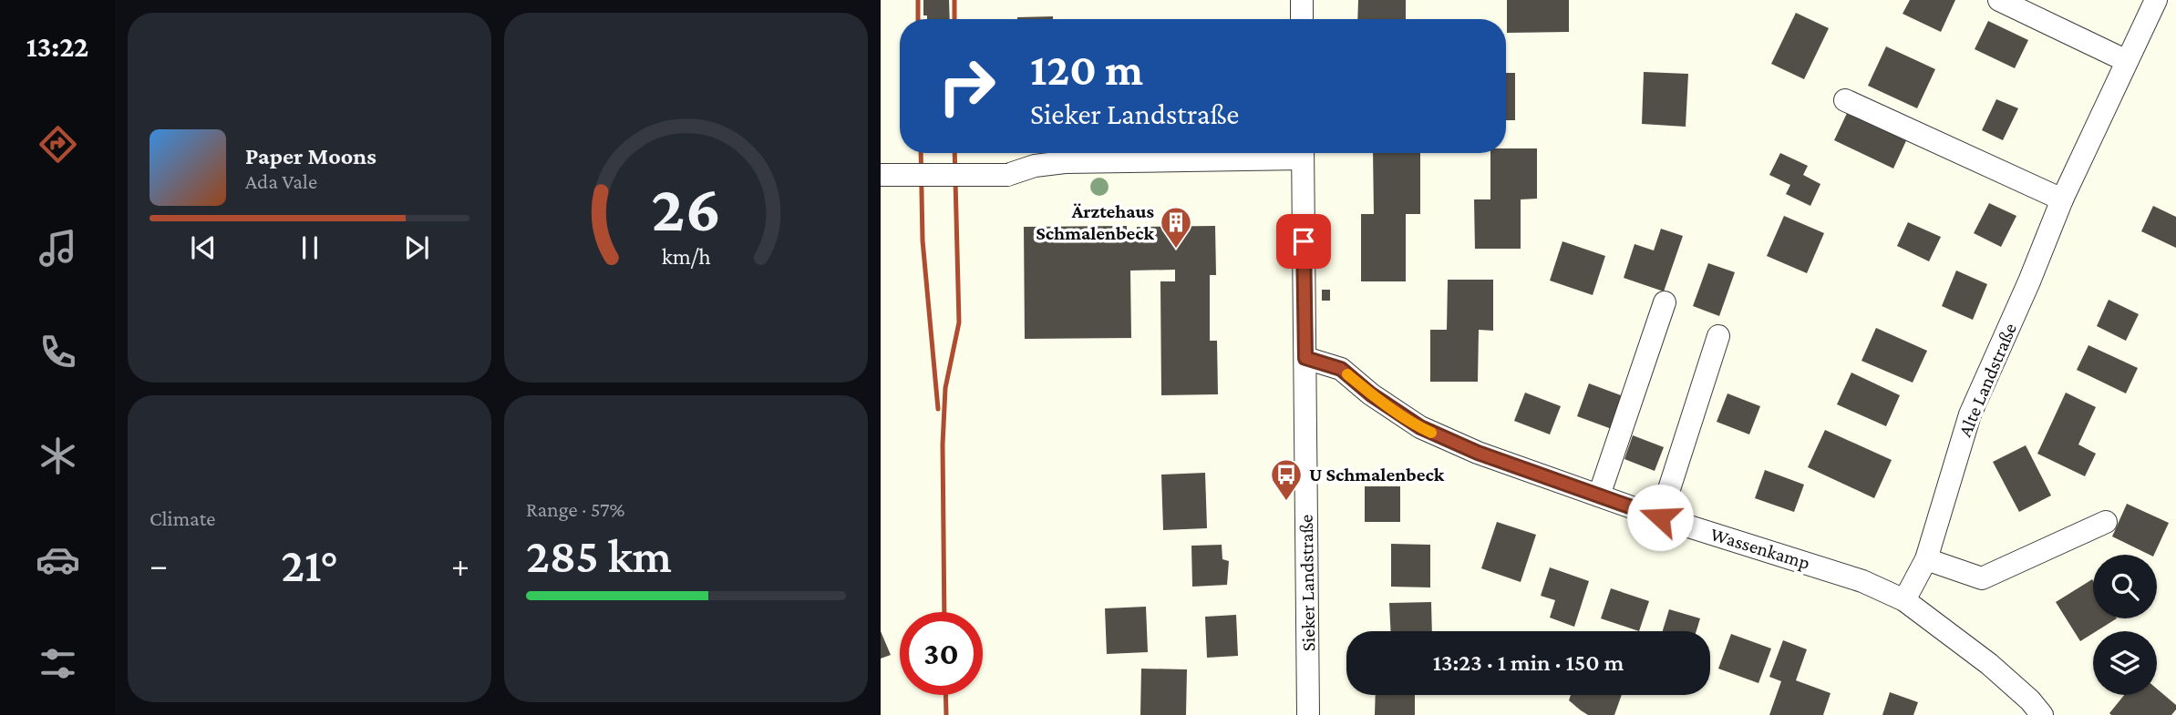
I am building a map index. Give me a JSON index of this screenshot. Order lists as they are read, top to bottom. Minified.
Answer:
{"streets":{"street":["Alte Landstraße","Wassenkamp","Sieker Landstraße"]},"crossings":[["Alte Landstraße","Wassenkamp"],["Wassenkamp","Sieker Landstraße"]],"places":{"building":["Ärztehaus Schmalenbeck"],"bus stop":["U Schmalenbeck"]},"page":{"tabs":"13:22","turn":["120 m","Sieker Landstraße"],"song":["Paper Moons","Ada Vale"],"tile":["Climate",["Range · 57%","285 km"]],"heat":["−","21°","+"],"limit":"30","trip":"13:23 · 1 min · 150 m","gauge":["26","km/h"]}}
